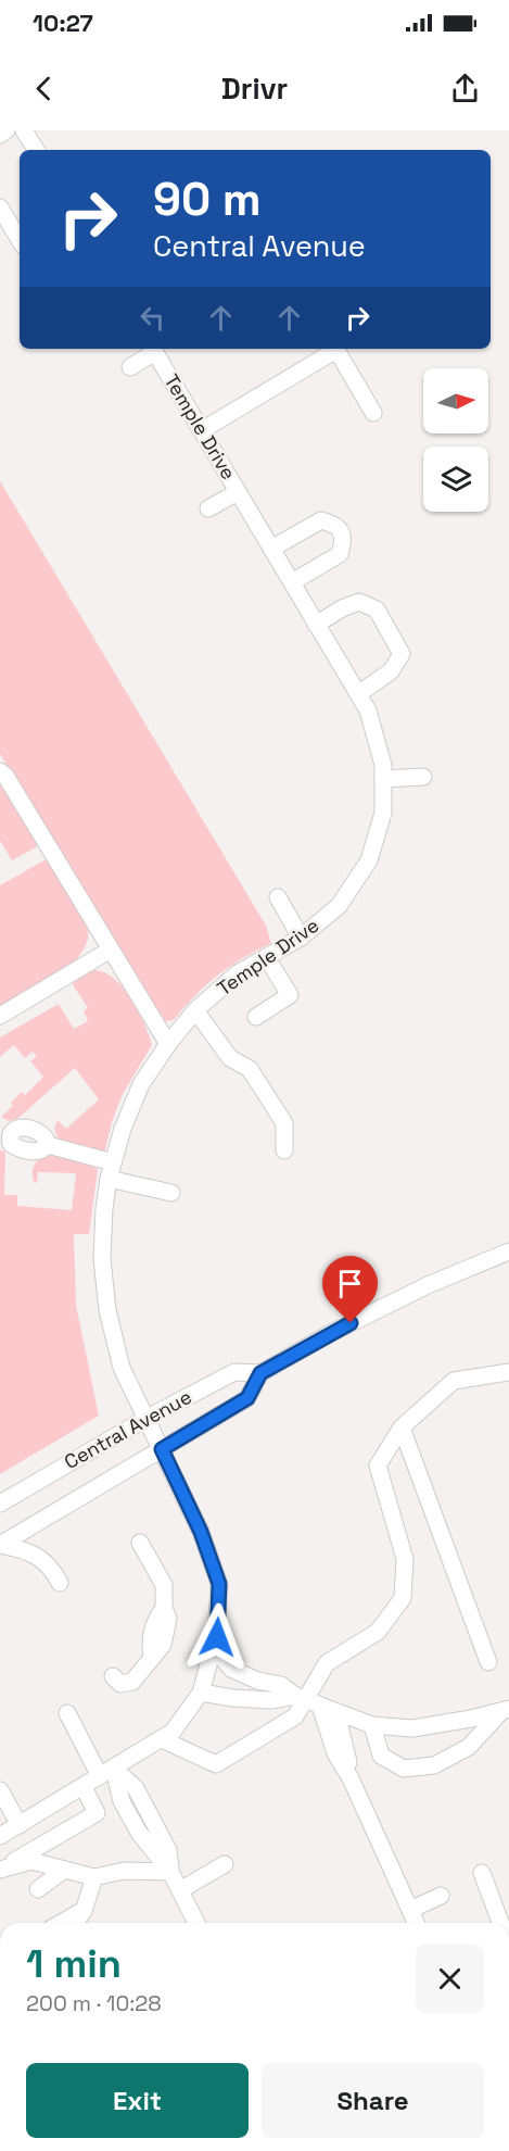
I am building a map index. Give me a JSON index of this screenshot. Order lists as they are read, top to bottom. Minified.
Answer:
{"streets":{"street":["Temple Drive","Central Avenue"]},"crossings":[["Temple Drive","Central Avenue"]],"north":"right","page":{"status":"10:27","header":"Drivr","turn":["90 m","Central Avenue"],"heading":["1 min","200 m · 10:28"],"buttons":["Exit","Share"]}}
